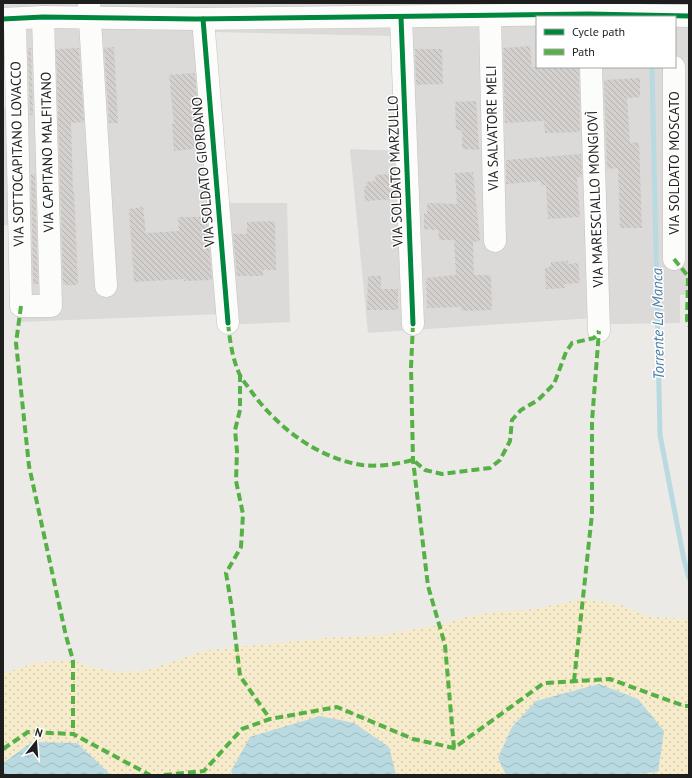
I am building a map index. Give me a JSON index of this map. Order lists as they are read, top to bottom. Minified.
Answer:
{"streets":{"street":["VIA SALVATORE MELI","VIA CAPITANO MALFITANO","VIA SOTTOCAPITANO LOVACCO","VIA SOLDATO MOSCATO","VIA SOLDATO MARZULLO","VIA SOLDATO GIORDANO","VIA MARESCIALLO MONGIOVÌ"]},"crossings":[["VIA CAPITANO MALFITANO","VIA SOTTOCAPITANO LOVACCO"]],"water":["Torrente La Manca"],"legend":["Cycle path","Path"],"north":"top"}
